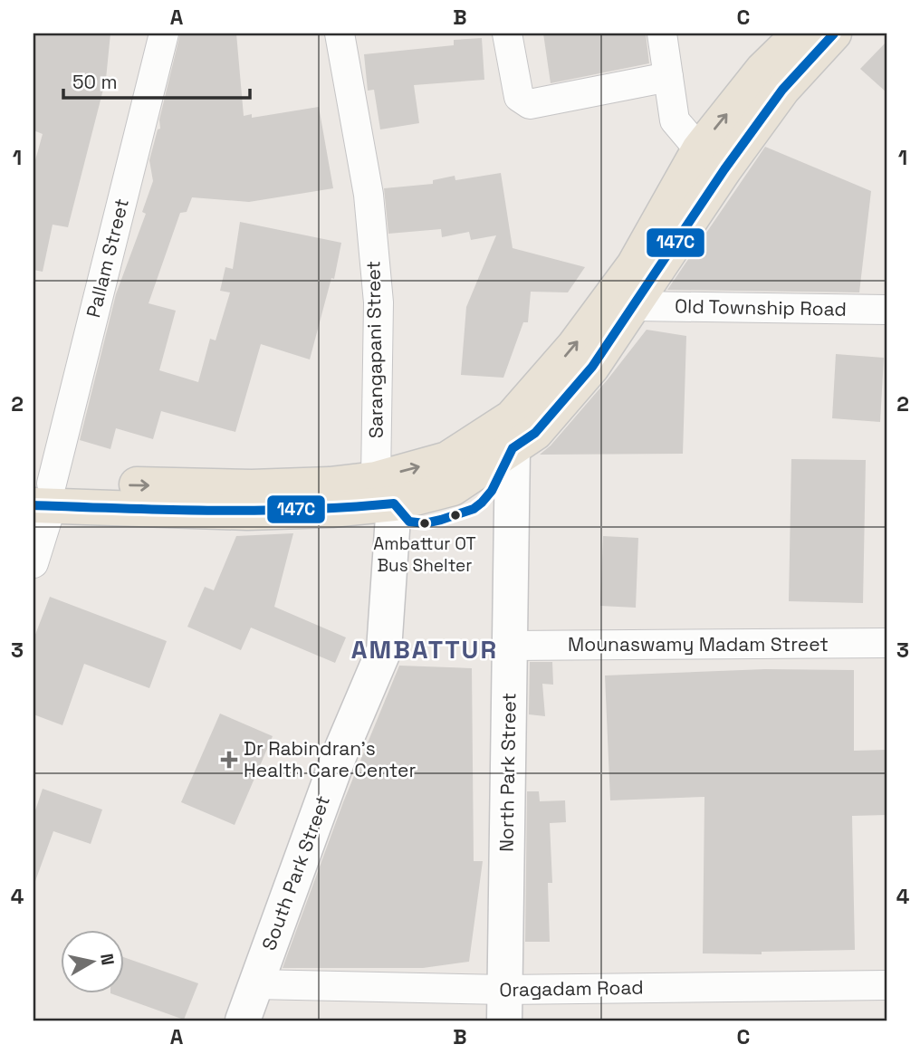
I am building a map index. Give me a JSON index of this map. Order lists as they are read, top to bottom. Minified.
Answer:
{"streets":{"main road":["North Park Street","South Park Street"],"street":["Pallam Street","Old Township Road","Sarangapani Street","Mounaswamy Madam Street","Oragadam Road"]},"crossings":[["Sarangapani Street","South Park Street"],["Mounaswamy Madam Street","North Park Street"],["North Park Street","Oragadam Road"],["South Park Street","Oragadam Road"]],"districts":["AMBATTUR"],"places":{"other":["Ambattur OT Bus Shelter"],"health":["Dr Rabindran's Health Care Center"]},"lines":["transit line 147C"],"scale_bar":"50 m","north":"right","grid":{"columns":["A","B","C"],"rows":["1","2","3","4"]}}
